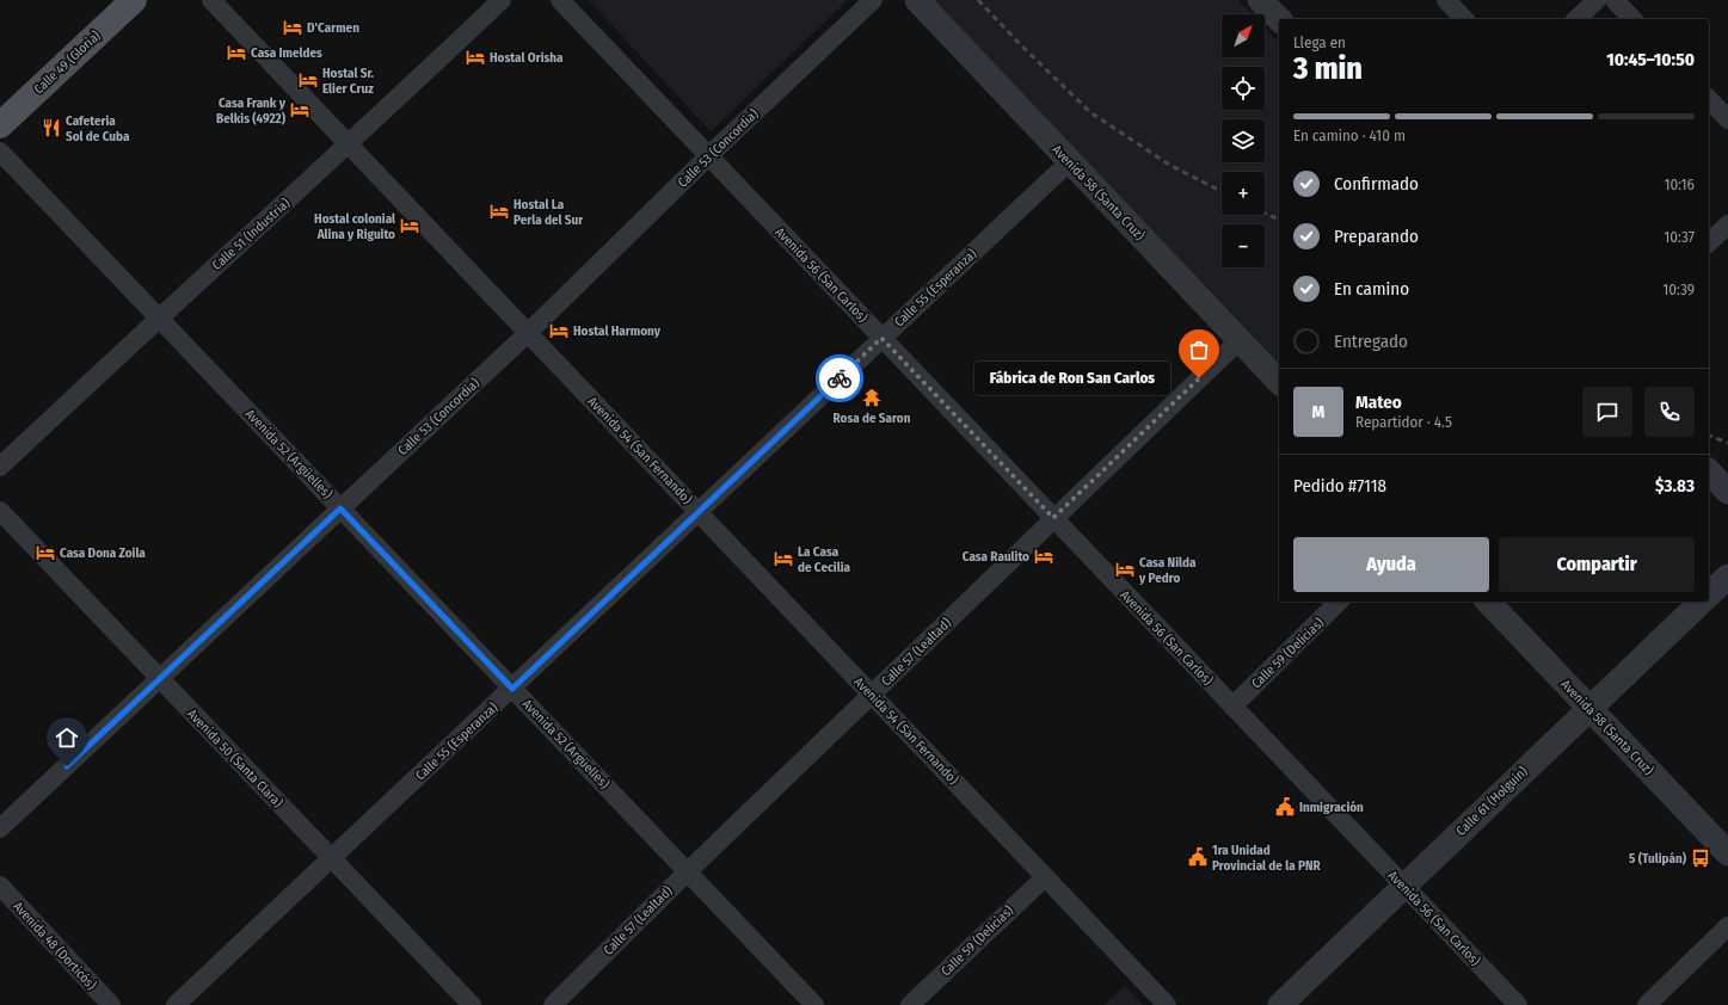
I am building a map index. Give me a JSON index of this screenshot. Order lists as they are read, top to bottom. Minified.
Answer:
{"streets":{"main road":["Calle 49 (Gloria)"],"street":["Calle 53 (Concordia)","Avenida 58 (Santa Cruz)","Calle 51 (Industria)","Avenida 56 (San Carlos)","Calle 55 (Esperanza)","Avenida 54 (San Fernando)","Avenida 52 (Argüelles)","Calle 57 (Lealtad)","Calle 59 (Delicias)","Avenida 50 (Santa Clara)","Calle 61 (Holguín)","Avenida 48 (Dorticós)"]},"crossings":[["Calle 53 (Concordia)","Avenida 56 (San Carlos)"],["Calle 53 (Concordia)","Avenida 54 (San Fernando)"],["Calle 53 (Concordia)","Avenida 52 (Argüelles)"],["Calle 53 (Concordia)","Avenida 50 (Santa Clara)"],["Avenida 58 (Santa Cruz)","Calle 55 (Esperanza)"],["Avenida 58 (Santa Cruz)","Calle 57 (Lealtad)"],["Avenida 58 (Santa Cruz)","Calle 61 (Holguín)"],["Calle 51 (Industria)","Avenida 54 (San Fernando)"],["Calle 51 (Industria)","Avenida 52 (Argüelles)"],["Avenida 56 (San Carlos)","Calle 55 (Esperanza)"],["Avenida 56 (San Carlos)","Calle 57 (Lealtad)"],["Avenida 56 (San Carlos)","Calle 59 (Delicias)"],["Avenida 56 (San Carlos)","Calle 61 (Holguín)"],["Calle 55 (Esperanza)","Avenida 54 (San Fernando)"],["Calle 55 (Esperanza)","Avenida 52 (Argüelles)"],["Calle 55 (Esperanza)","Avenida 50 (Santa Clara)"],["Avenida 54 (San Fernando)","Calle 57 (Lealtad)"],["Avenida 54 (San Fernando)","Calle 59 (Delicias)"],["Avenida 52 (Argüelles)","Calle 57 (Lealtad)"]],"places":{"hotel":["D'Carmen","Casa Imeldes","Hostal Orisha","Hostal Sr. Elier Cruz","Casa Frank y Belkis (4922)","Hostal La Perla del Sur","Hostal colonial Alina y Riguito","Hostal Harmony","Casa Dona Zoila","Casa Raulito","La Casa de Cecilia","Casa Nilda y Pedro"],"restaurant":["Cafeteria Sol de Cuba"],"other":["Fábrica de Ron San Carlos"],"temple":["Rosa de Saron"],"public building":["Inmigración","1ra Unidad Provincial de la PNR"],"bus stop":["5 (Tulipán)"]},"north":"top right","page":{"map_buttons":["+","−"],"heading":["3 min","Llega en","10:45–10:50"],"panel":["Mateo","Repartidor · 4.5","Pedido #7118","$3.83"],"bar":"En camino · 410 m","list":[["Confirmado","10:16"],["Preparando","10:37"],["En camino","10:39"],"Entregado"],"bubble":"Fábrica de Ron San Carlos","round":"M","buttons":["Ayuda","Compartir"]}}
